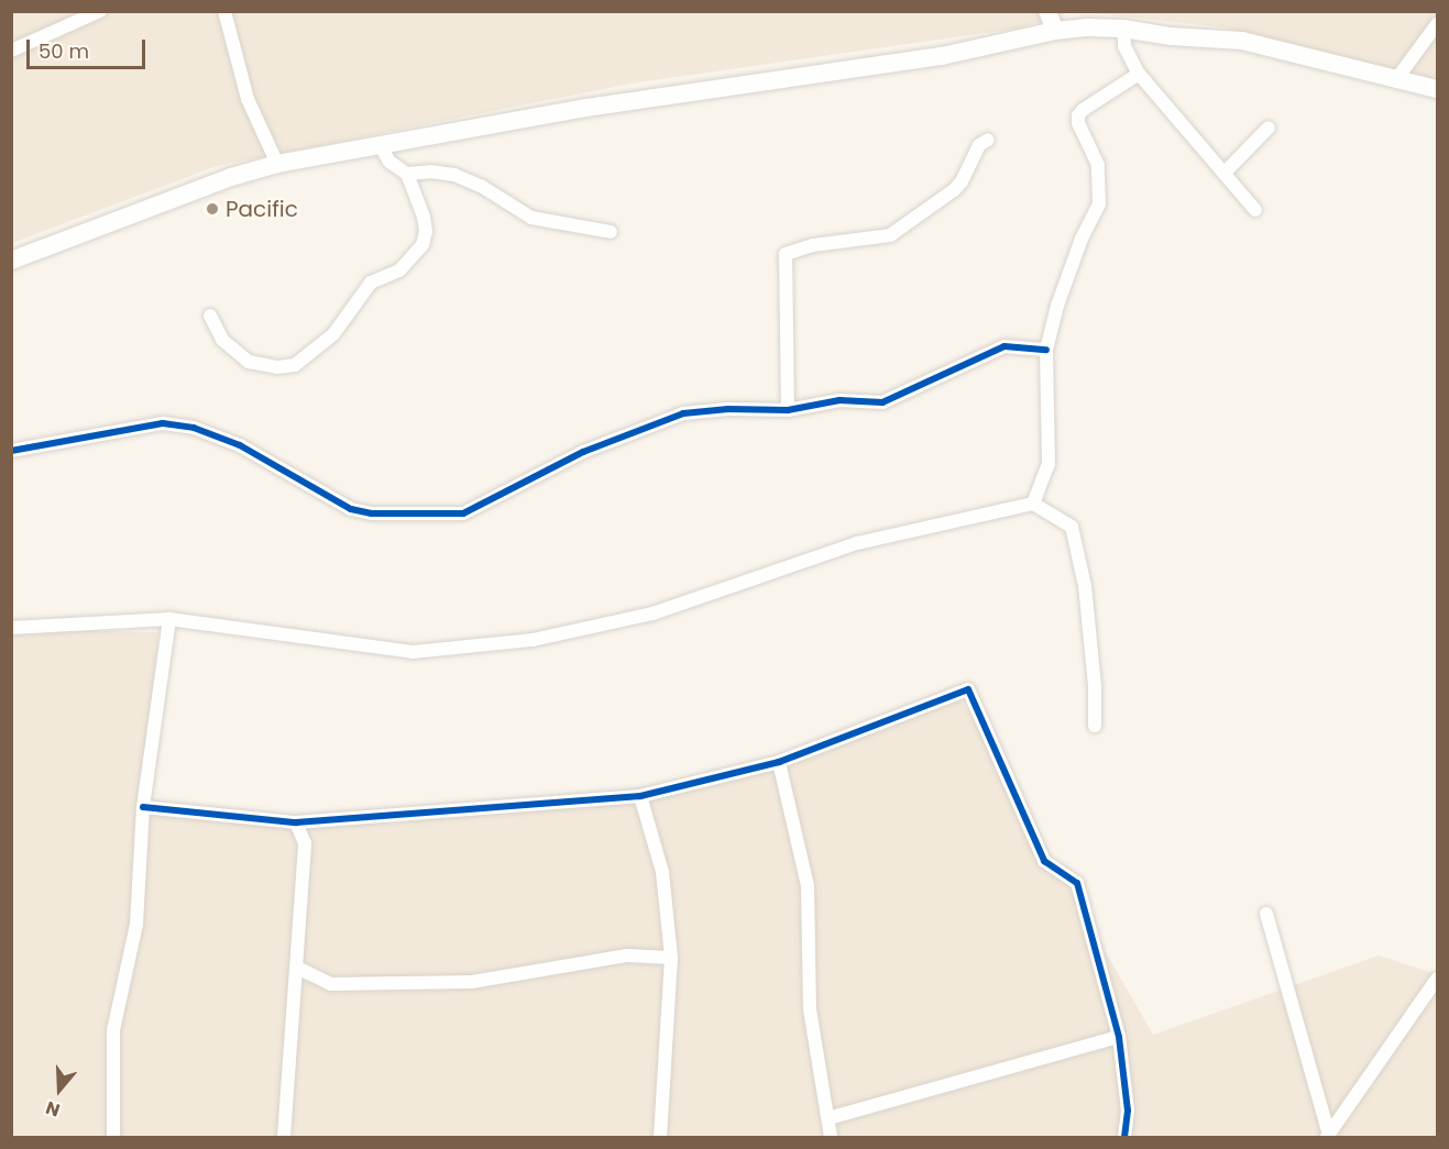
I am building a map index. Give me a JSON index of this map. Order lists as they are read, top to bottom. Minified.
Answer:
{"places":["Pacific"],"scale_bar":"50 m","north":"bottom"}
